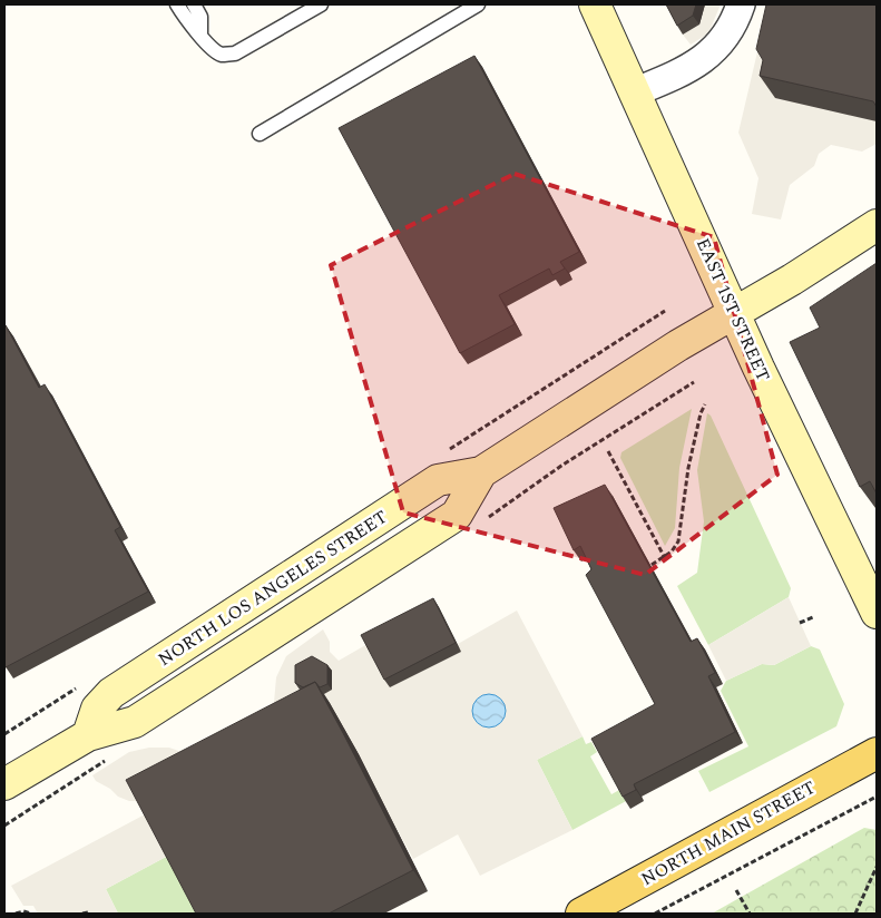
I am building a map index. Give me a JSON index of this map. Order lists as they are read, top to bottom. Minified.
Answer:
{"streets":{"main road":["EAST 1ST STREET","NORTH LOS ANGELES STREET","NORTH MAIN STREET"]},"crossings":[["EAST 1ST STREET","NORTH LOS ANGELES STREET"]]}
